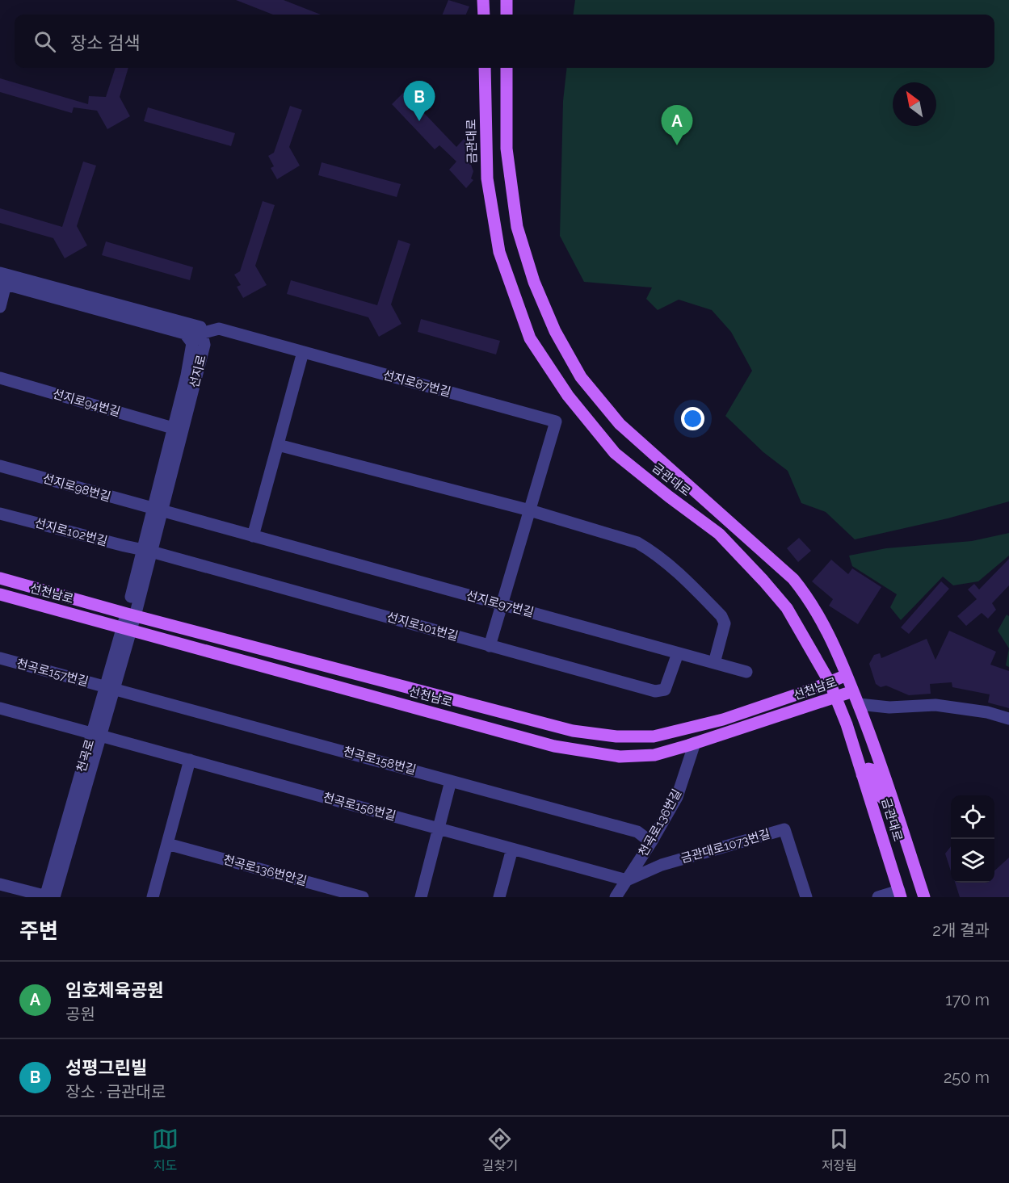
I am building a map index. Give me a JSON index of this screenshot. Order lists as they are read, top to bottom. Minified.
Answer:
{"streets":{"main road":["금관대로","선천남로"],"street":["선지로","선지로87번길","선지로94번길","선지로98번길","선지로102번길","선지로97번길","선지로101번길","천곡로157번길","천곡로","천곡로158번길","천곡로156번길","천곡로136번길","금관대로1073번길","천곡로136번안길"]},"crossings":[["금관대로","선천남로"],["선지로","선지로87번길"],["선지로","선지로94번길"],["선지로","선지로98번길"],["선지로","선지로102번길"],["선지로","선천남로"],["선지로","선지로97번길"],["선지로","선지로101번길"],["선지로","천곡로"],["선지로87번길","선지로97번길"],["선지로87번길","선지로101번길"],["선지로98번길","선지로97번길"],["선지로102번길","선지로101번길"],["선천남로","천곡로"],["선천남로","천곡로136번길"],["선지로97번길","선지로101번길"],["천곡로157번길","천곡로"],["천곡로157번길","천곡로158번길"],["천곡로","천곡로158번길"],["천곡로","천곡로156번길"],["천곡로158번길","천곡로136번길"],["천곡로156번길","천곡로136번길"],["천곡로156번길","금관대로1073번길"],["천곡로136번길","금관대로1073번길"]],"north":"top left","page":{"search":"장소 검색","pins":["B","A"],"heading":["주변","2개 결과"],"list":[{"mark":"A","name":"임호체육공원","note":"공원","value":"170 m"},{"mark":"B","name":"성평그린빌","note":"장소 · 금관대로","value":"250 m"}],"nav":["지도","길찾기","저장됨"]}}
